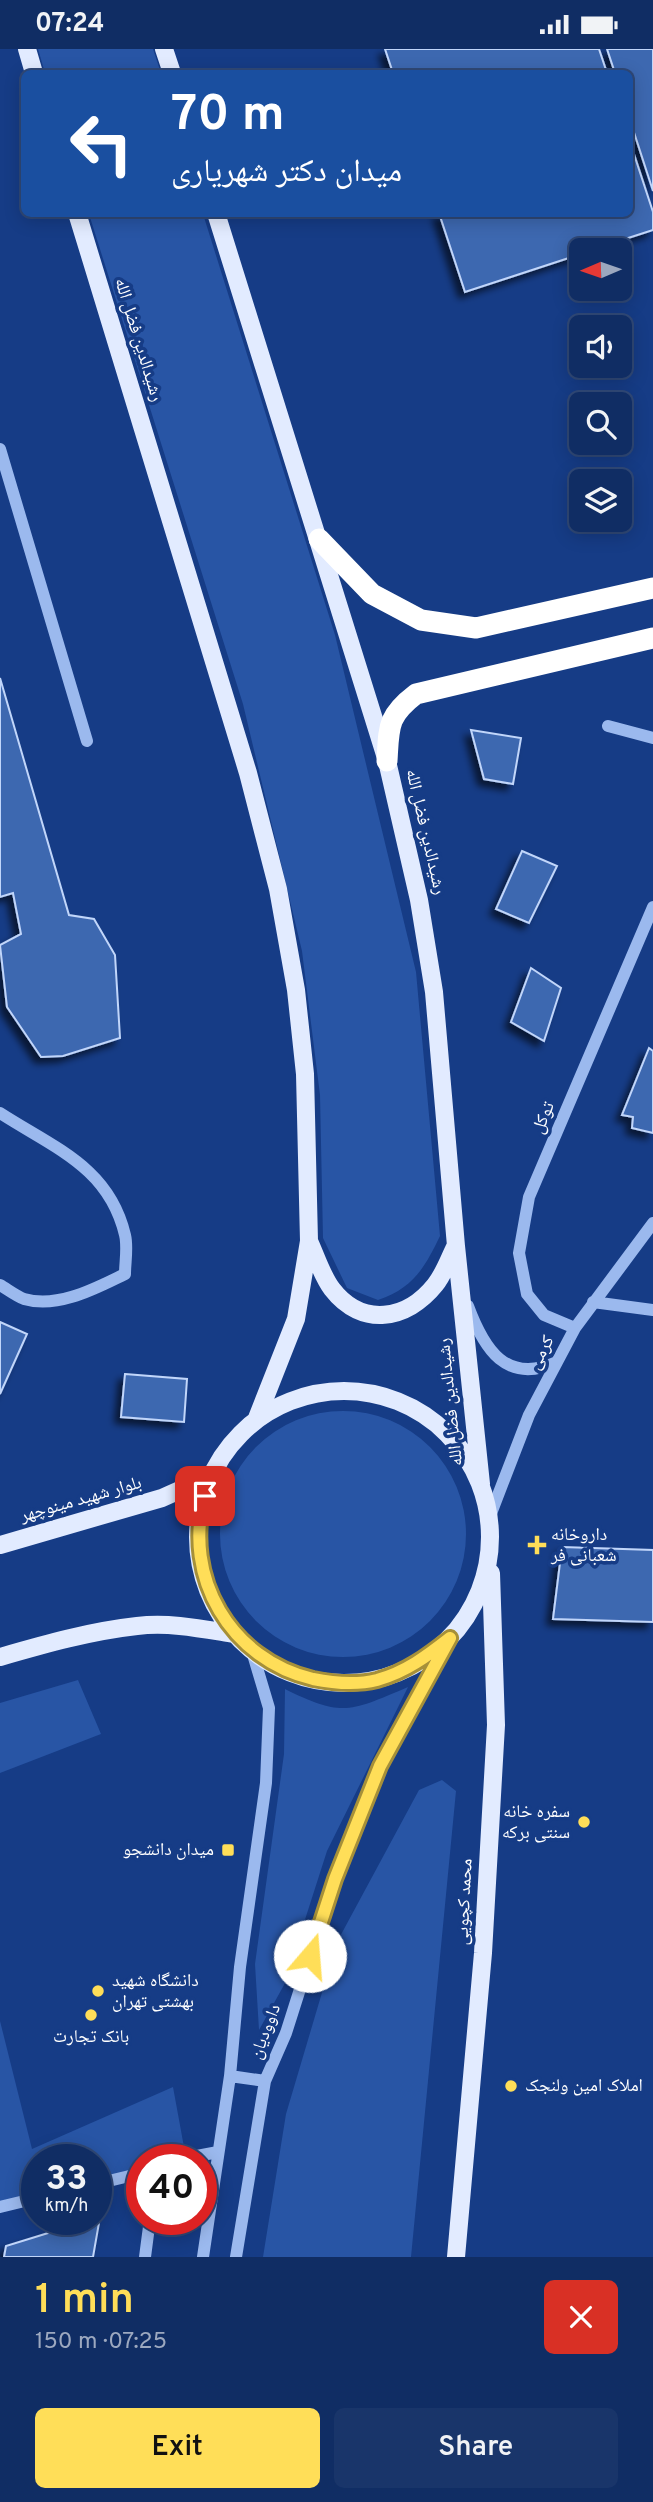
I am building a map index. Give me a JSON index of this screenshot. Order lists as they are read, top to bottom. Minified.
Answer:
{"streets":{"main road":["رشیدالدین فضل الله","بلوار شهید مینوچهر","محمد کچویی"],"street":["توکل","کرمی","داوودیان"]},"crossings":[["توکل","کرمی"]],"places":{"health":["داروخانه شعبانی فر"],"other":["سفره خانه سنتی برکه","دانشگاه شهید بهشتی تهران","بانک تجارت","املاک امین ولنجک"],"transit":["میدان دانشجو"]},"north":"left","page":{"status":"07:24","turn":["70 m","میدان دکتر شهریاری"],"speed":"33 km/h","limit":"40","heading":["1 min","150 m · 07:25"],"buttons":["Exit","Share"]}}
